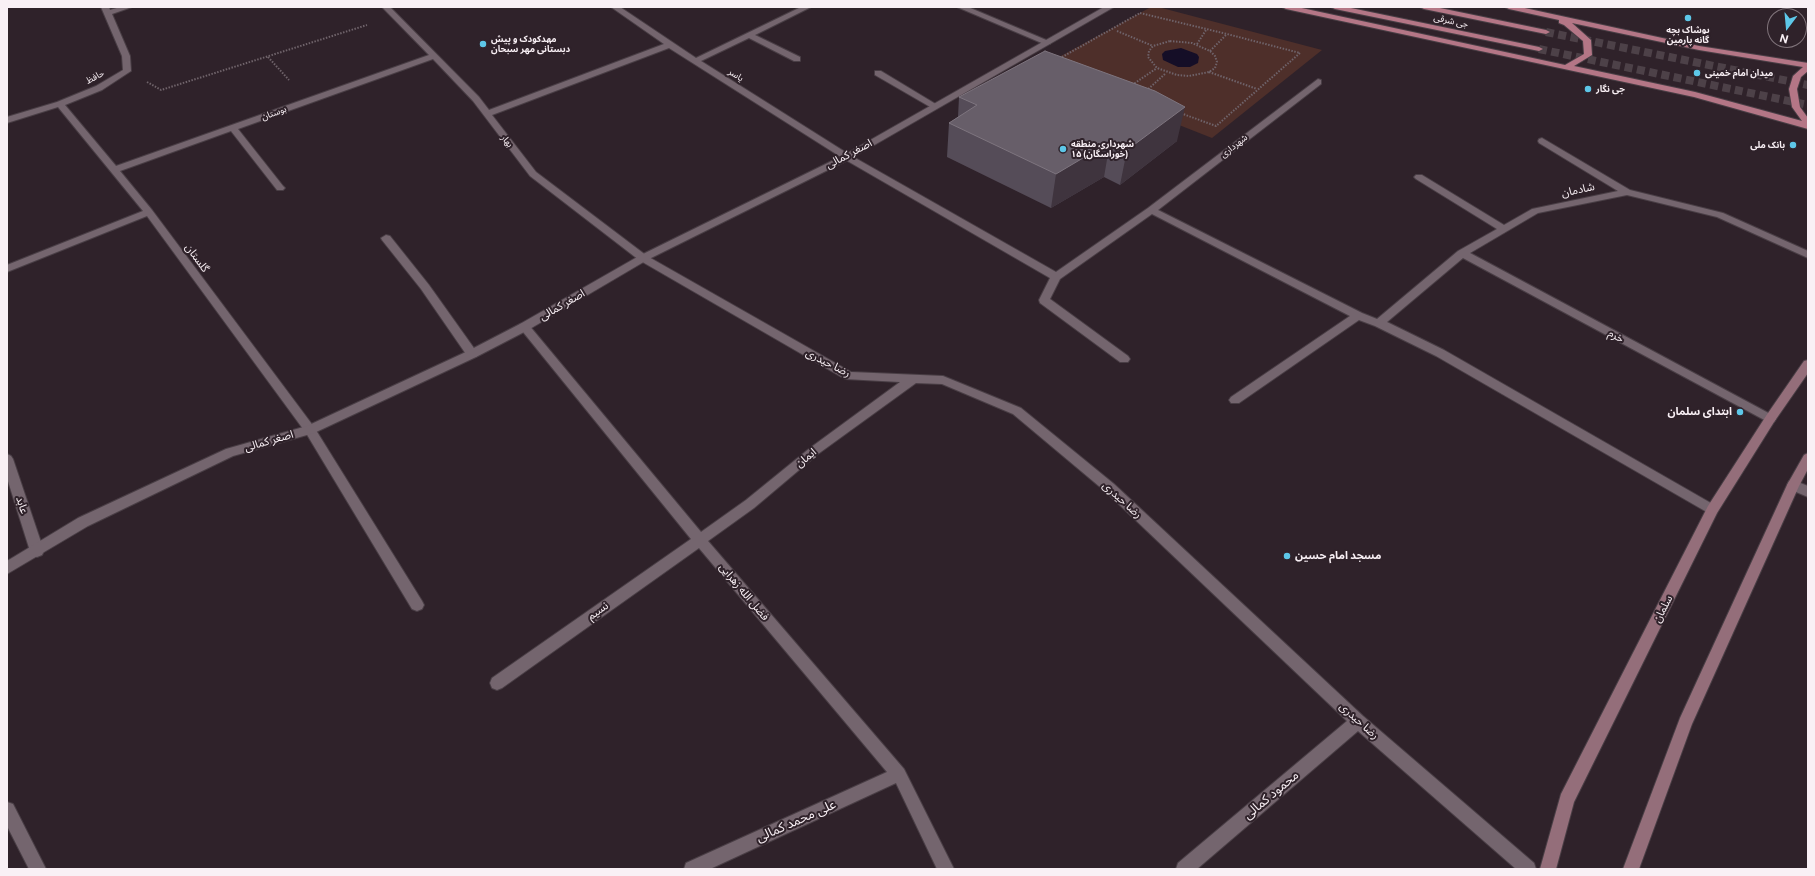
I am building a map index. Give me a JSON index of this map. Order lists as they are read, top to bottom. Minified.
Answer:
{"streets":{"main road":["جی شرقی","سلمان"],"street":["یاسر","حافظ","بوستان","بهار","شهرداری","اصغر کمالی","شادمان","گلستان","خرم","رضا حیدری","ایمان","عابد","فضل الله زهرایی","نسیم","محمود کمالی","علی محمد کمالی"]},"crossings":[["یاسر","شهرداری"],["یاسر","اصغر کمالی"],["حافظ","گلستان"],["بوستان","بهار"],["بوستان","گلستان"],["بهار","اصغر کمالی"],["بهار","رضا حیدری"],["اصغر کمالی","گلستان"],["اصغر کمالی","رضا حیدری"],["اصغر کمالی","عابد"],["اصغر کمالی","فضل الله زهرایی"],["شادمان","خرم"],["خرم","سلمان"],["رضا حیدری","ایمان"],["رضا حیدری","محمود کمالی"],["ایمان","فضل الله زهرایی"],["ایمان","نسیم"],["فضل الله زهرایی","نسیم"],["فضل الله زهرایی","علی محمد کمالی"]],"places":["پوشاک بچه گانه پارمین","مهدکودک و پیش دبستانی مهر سبحان","میدان امام خمینی","جی نگار","بانک ملی","شهرداری منطقه ۱۵ (خوراسگان)","ابتدای سلمان","مسجد امام حسین"],"north":"bottom"}
